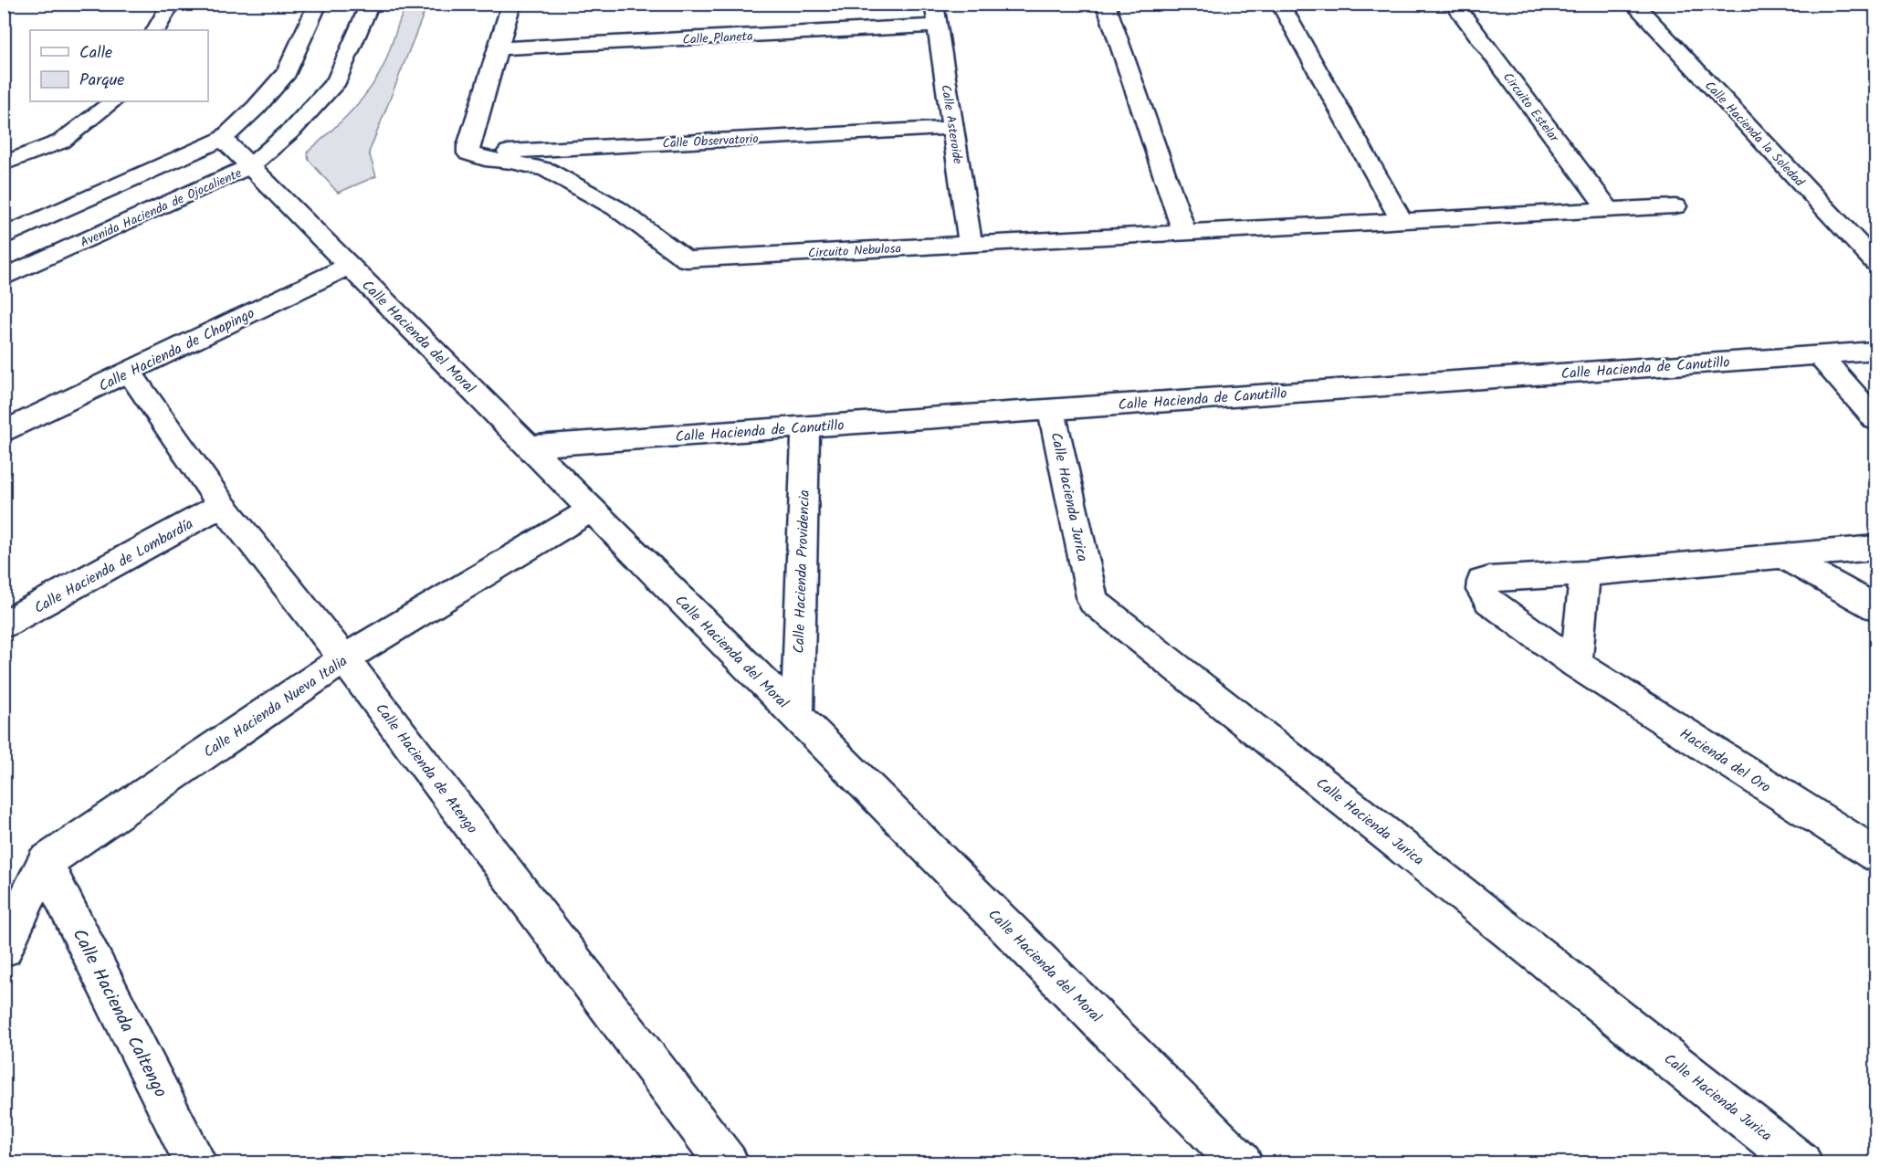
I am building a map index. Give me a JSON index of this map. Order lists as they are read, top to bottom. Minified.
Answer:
{"streets":{"street":["Calle Planeta","Circuito Estelar","Calle Asteroide","Calle Hacienda la Soledad","Calle Observatorio","Avenida Hacienda de Ojocaliente","Circuito Nebulosa","Calle Hacienda del Moral","Calle Hacienda de Chapingo","Calle Hacienda de Canutillo","Calle Hacienda Jurica","Calle Hacienda de Lombardía","Calle Hacienda Providencia","Calle Hacienda Nueva Italia","Hacienda del Oro","Calle Hacienda de Atengo","Calle Hacienda Caltengo"]},"crossings":[["Calle Planeta","Calle Asteroide"],["Calle Asteroide","Calle Observatorio"],["Calle Asteroide","Circuito Nebulosa"],["Calle Observatorio","Circuito Nebulosa"],["Avenida Hacienda de Ojocaliente","Calle Hacienda del Moral"],["Calle Hacienda del Moral","Calle Hacienda de Chapingo"],["Calle Hacienda del Moral","Calle Hacienda de Canutillo"],["Calle Hacienda del Moral","Calle Hacienda Providencia"],["Calle Hacienda del Moral","Calle Hacienda Nueva Italia"],["Calle Hacienda de Chapingo","Calle Hacienda de Atengo"],["Calle Hacienda de Canutillo","Calle Hacienda Jurica"],["Calle Hacienda de Canutillo","Calle Hacienda Providencia"],["Calle Hacienda de Lombardía","Calle Hacienda de Atengo"],["Calle Hacienda Nueva Italia","Calle Hacienda de Atengo"],["Calle Hacienda Nueva Italia","Calle Hacienda Caltengo"]],"legend":["Calle","Parque"]}
